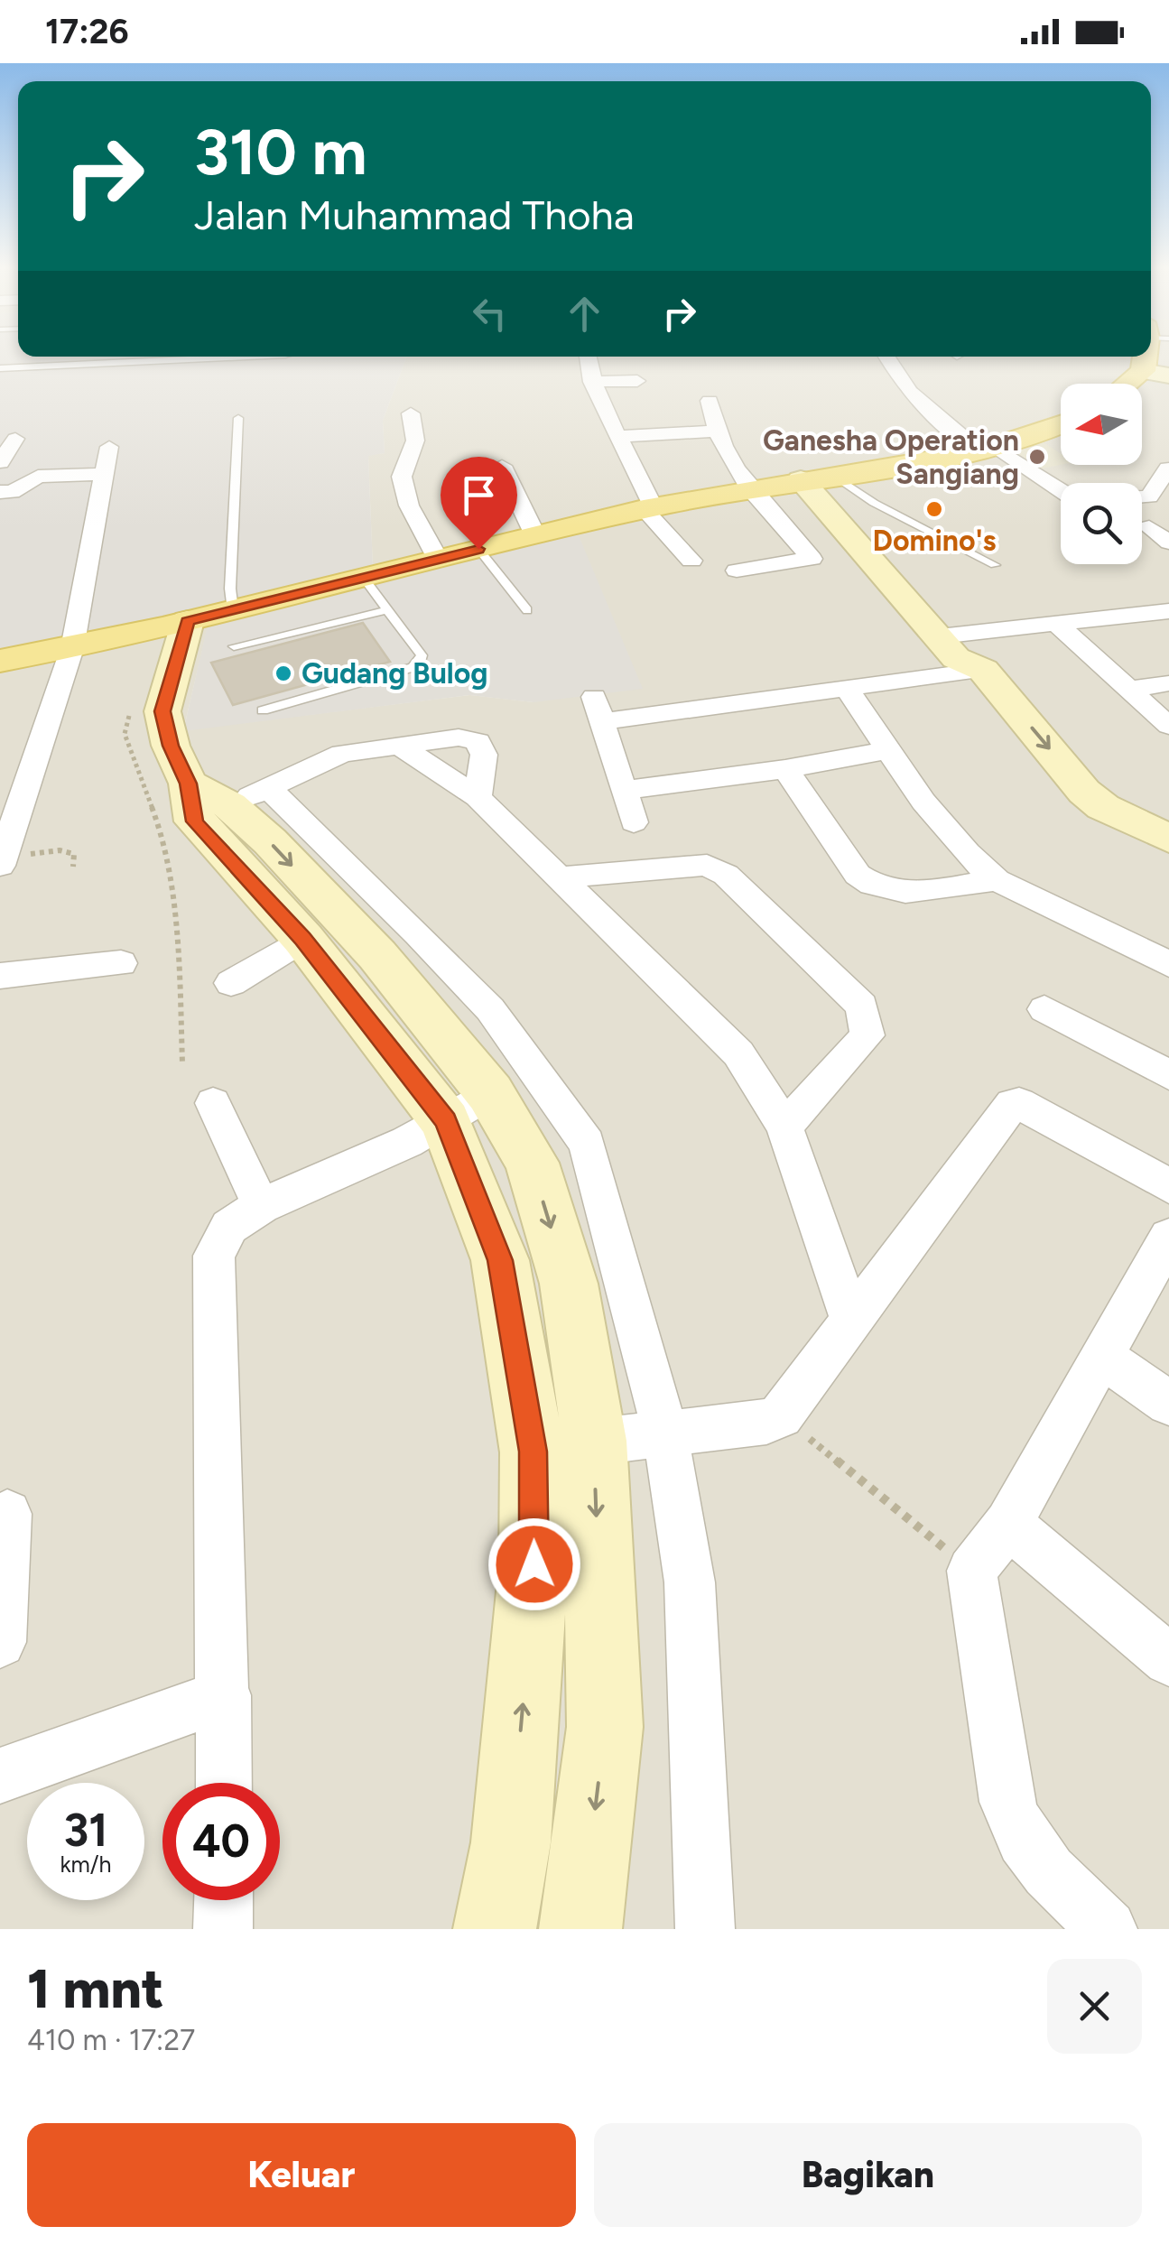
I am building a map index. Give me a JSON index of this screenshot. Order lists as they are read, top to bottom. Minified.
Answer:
{"places":["Ganesha Operation Sangiang","Domino's","Gudang Bulog"],"north":"left","page":{"status":"17:26","turn":["310 m","Jalan Muhammad Thoha"],"speed":"31 km/h","limit":"40","heading":["1 mnt","410 m · 17:27"],"buttons":["Keluar","Bagikan"]}}
